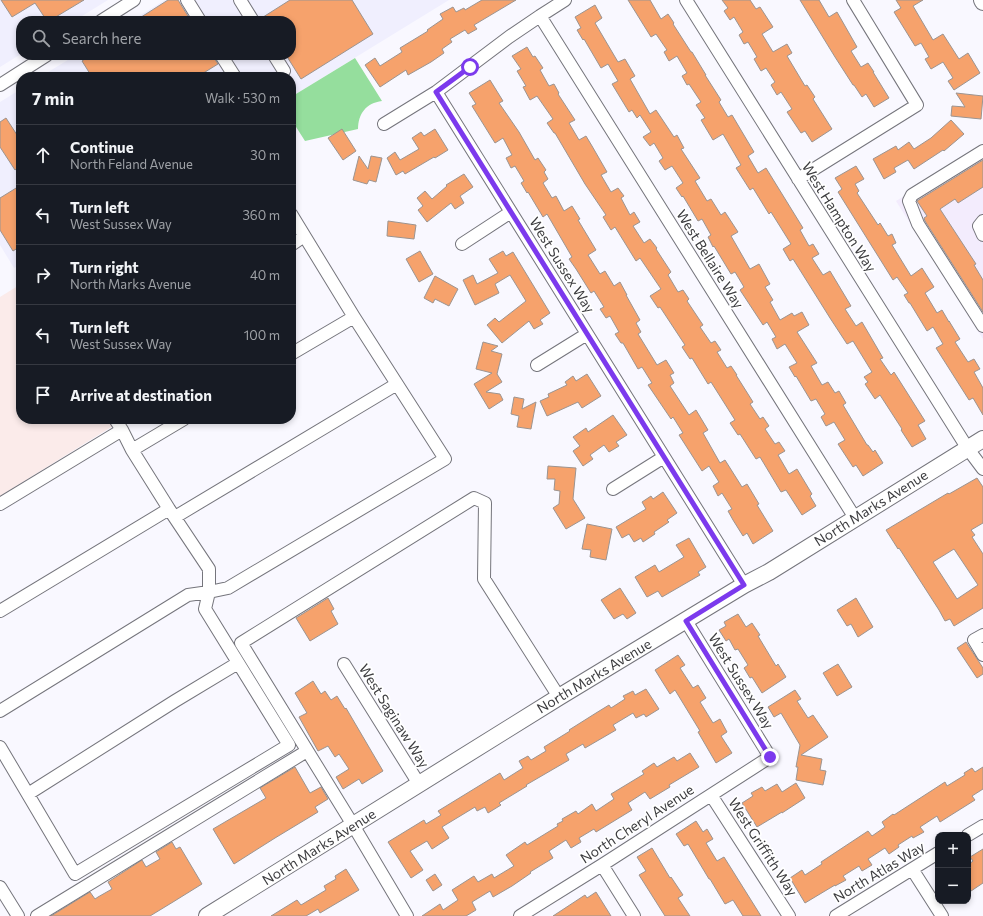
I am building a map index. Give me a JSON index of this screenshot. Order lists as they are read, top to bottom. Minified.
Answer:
{"streets":{"main road":["North Marks Avenue"],"street":["West Hampton Way","West Bellaire Way","West Sussex Way","West Saginaw Way","North Cheryl Avenue","West Griffith Way","North Atlas Way"]},"crossings":[["West Hampton Way","North Marks Avenue"],["West Bellaire Way","North Marks Avenue"],["West Sussex Way","North Marks Avenue"],["West Sussex Way","North Cheryl Avenue"],["North Marks Avenue","West Saginaw Way"],["North Cheryl Avenue","West Griffith Way"]],"page":{"search":"Search here","heading":["7 min","Walk · 530 m"],"list":[["Continue","North Feland Avenue","30 m"],["Turn left","West Sussex Way","360 m"],["Turn right","North Marks Avenue","40 m"],["Turn left","West Sussex Way","100 m"],"Arrive at destination"],"map_buttons":["+","−"]}}
